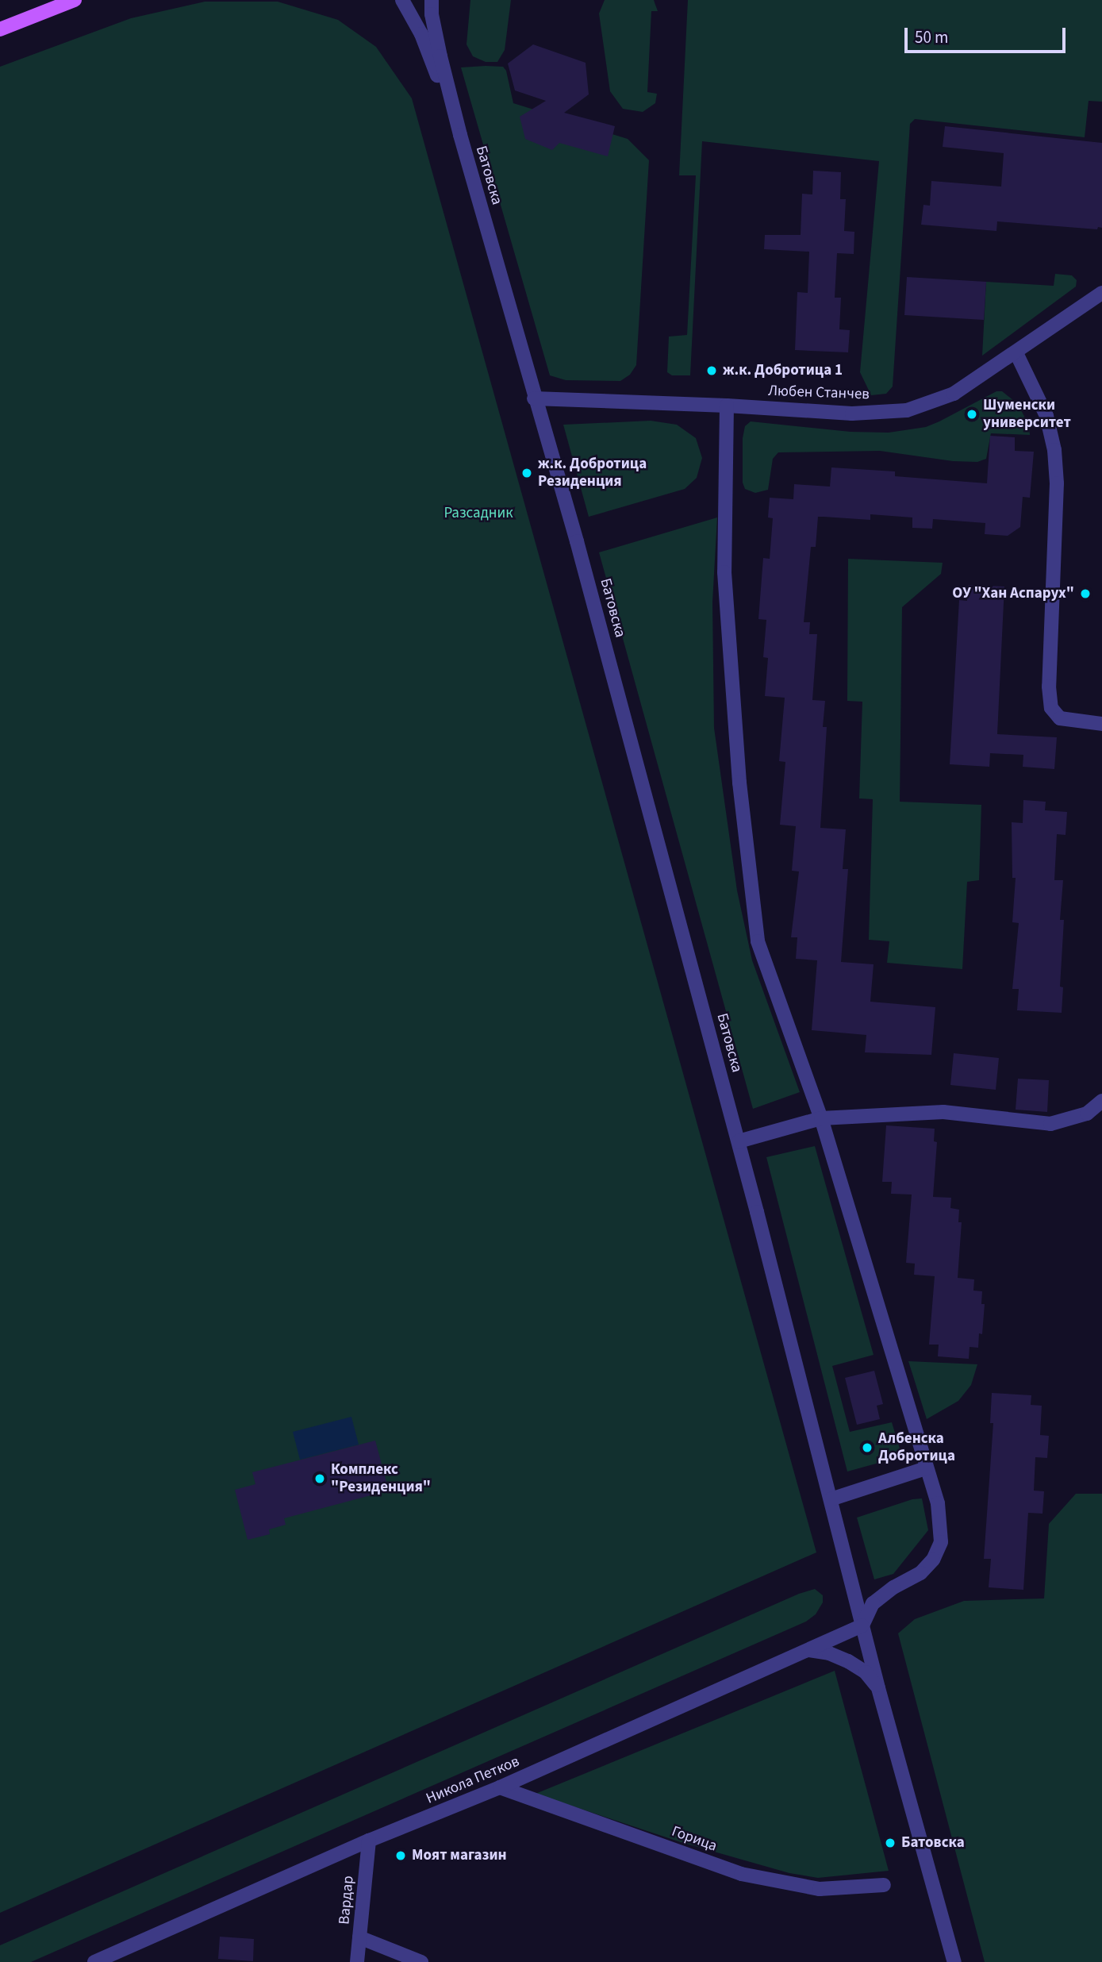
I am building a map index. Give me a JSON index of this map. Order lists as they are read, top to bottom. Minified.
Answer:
{"streets":{"street":["Батовска","Любен Станчев","Никола Петков","Горица","Вардар"]},"crossings":[["Батовска","Любен Станчев"],["Батовска","Никола Петков"],["Никола Петков","Горица"],["Никола Петков","Вардар"]],"parks":["Разсадник"],"places":["ж.к. Добротица 1","Шуменски университет","ж.к. Добротица Резиденция","ОУ \"Хан Аспарух\"","Албенска Добротица","Комплекс \"Резиденция\"","Батовска","Моят магазин"],"scale_bar":"50 m"}
